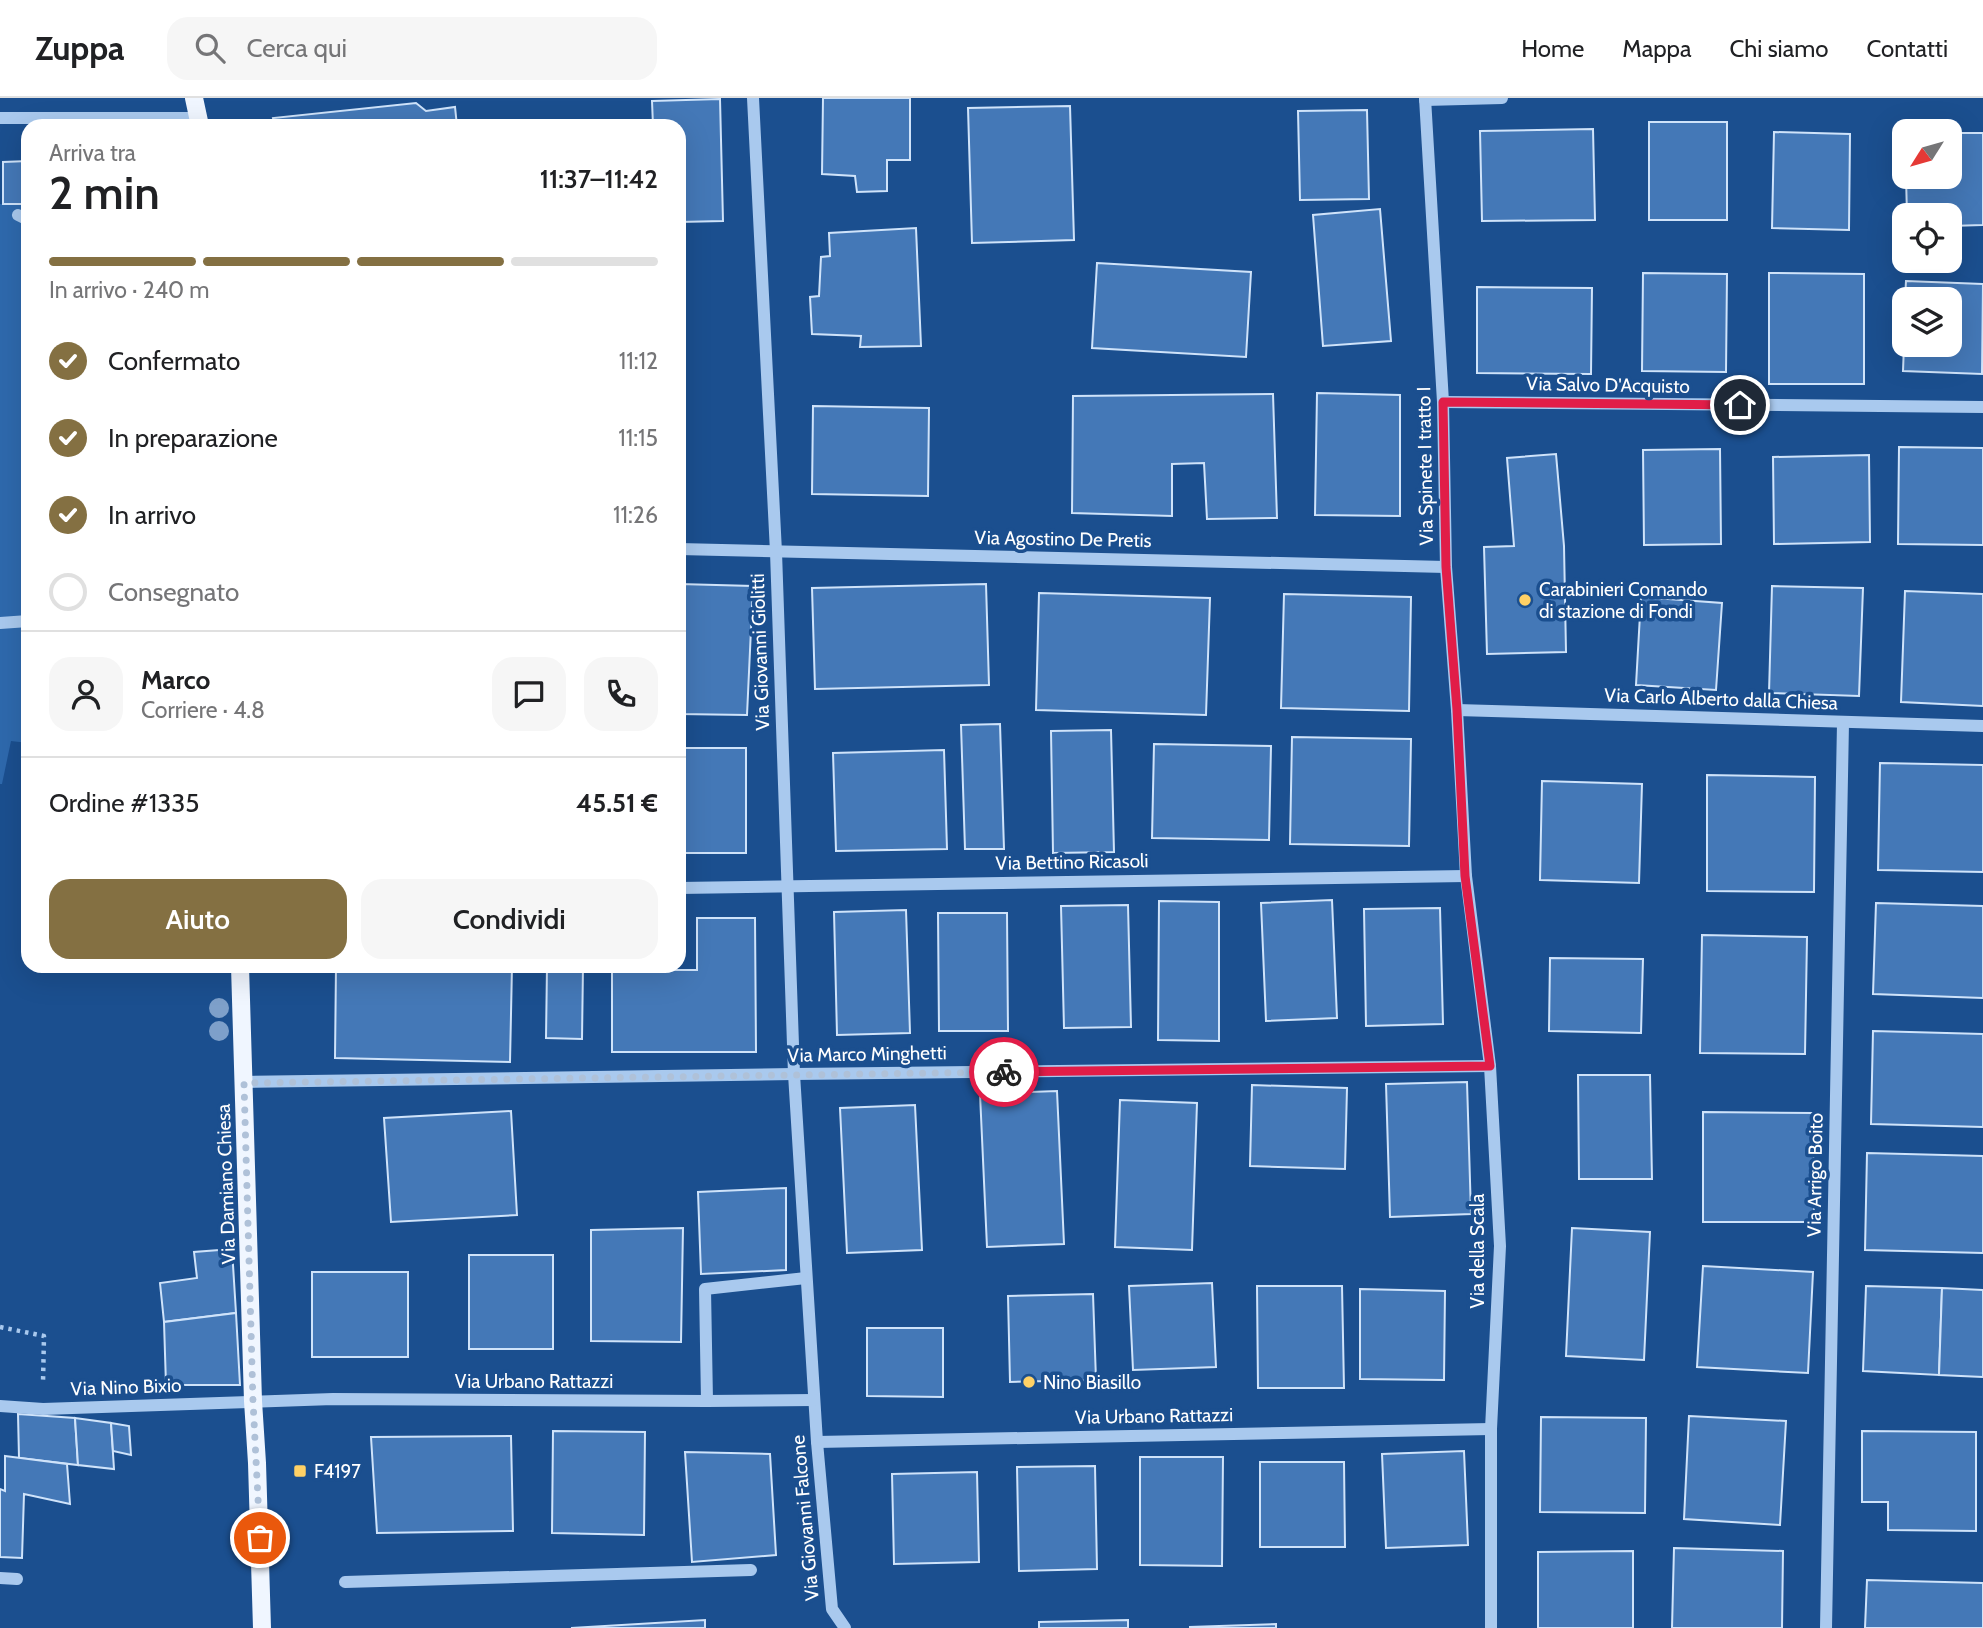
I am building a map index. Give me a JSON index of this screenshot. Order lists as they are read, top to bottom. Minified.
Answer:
{"streets":{"main road":["Via Damiano Chiesa"],"street":["Via Salvo D'Acquisto","Via Spinete I tratto I","Via Agostino De Pretis","Via Giovanni Giolitti","Via Carlo Alberto dalla Chiesa","Via Bettino Ricasoli","Via Marco Minghetti","Via Arrigo Boito","Via della Scala","Via Urbano Rattazzi","Via Nino Bixio","Via Giovanni Falcone"]},"crossings":[["Via Salvo D'Acquisto","Via Spinete I tratto I"],["Via Spinete I tratto I","Via Agostino De Pretis"],["Via Spinete I tratto I","Via Carlo Alberto dalla Chiesa"],["Via Spinete I tratto I","Via Bettino Ricasoli"],["Via Spinete I tratto I","Via della Scala"],["Via Agostino De Pretis","Via Giovanni Giolitti"],["Via Giovanni Giolitti","Via Bettino Ricasoli"],["Via Giovanni Giolitti","Via Marco Minghetti"],["Via Giovanni Giolitti","Via Giovanni Falcone"],["Via Carlo Alberto dalla Chiesa","Via Arrigo Boito"],["Via Bettino Ricasoli","Via della Scala"],["Via Marco Minghetti","Via Damiano Chiesa"],["Via Marco Minghetti","Via della Scala"],["Via Damiano Chiesa","Via Urbano Rattazzi"],["Via Damiano Chiesa","Via Nino Bixio"],["Via della Scala","Via Urbano Rattazzi"],["Via Urbano Rattazzi","Via Nino Bixio"],["Via Urbano Rattazzi","Via Giovanni Falcone"]],"places":{"other":["Carabinieri Comando di stazione di Fondi","Nino Biasillo"],"transit":["F4197"]},"north":"bottom left","page":{"header":"Zuppa","search":"Cerca qui","nav":["Home","Mappa","Chi siamo","Contatti"],"heading":["2 min","Arriva tra","11:37–11:42"],"panel":["Marco","Corriere · 4.8","Ordine #1335","45.51 €"],"bar":"In arrivo · 240 m","list":[["Confermato","11:12"],["In preparazione","11:15"],["In arrivo","11:26"],"Consegnato"],"buttons":["Aiuto","Condividi"]}}
